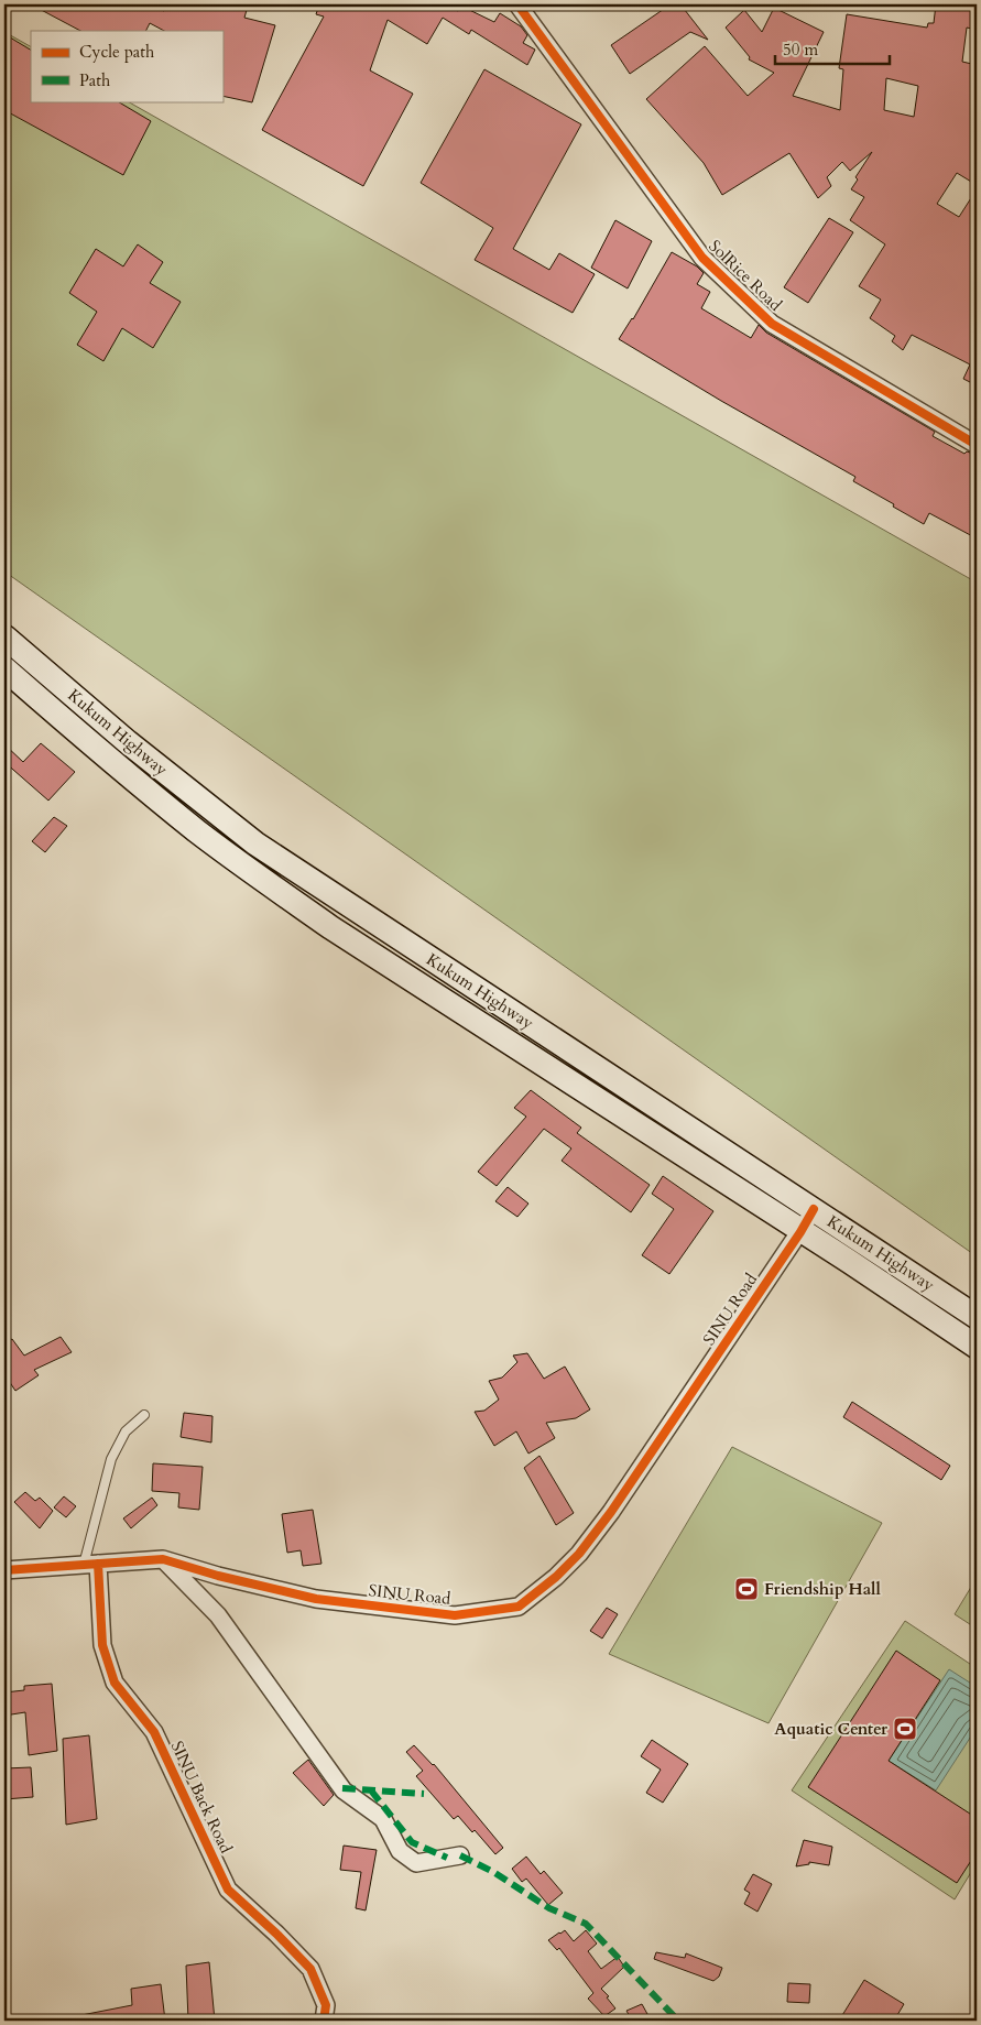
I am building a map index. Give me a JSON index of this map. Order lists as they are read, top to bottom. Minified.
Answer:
{"streets":{"main road":["Kukum Highway"],"street":["SolRice Road","SINU Road","SINU Back Road"]},"crossings":[["Kukum Highway","SINU Road"],["SINU Road","SINU Back Road"]],"places":{"sports":["Friendship Hall","Aquatic Center"]},"legend":["Cycle path","Path"],"scale_bar":"50 m"}
